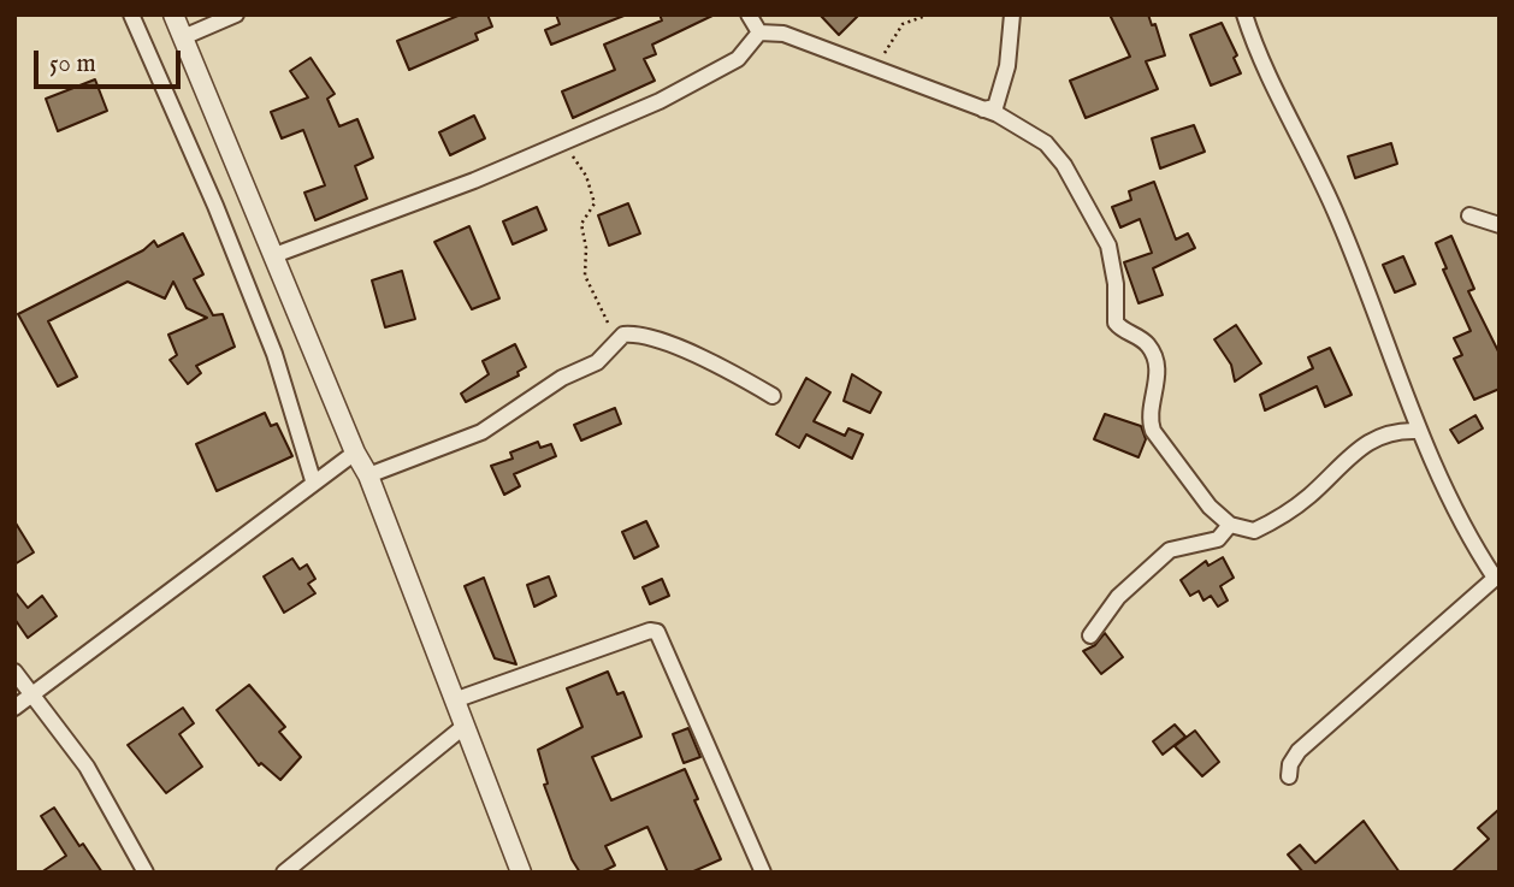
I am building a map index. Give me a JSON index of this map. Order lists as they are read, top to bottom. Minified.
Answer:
{"scale_bar":"50 m"}
